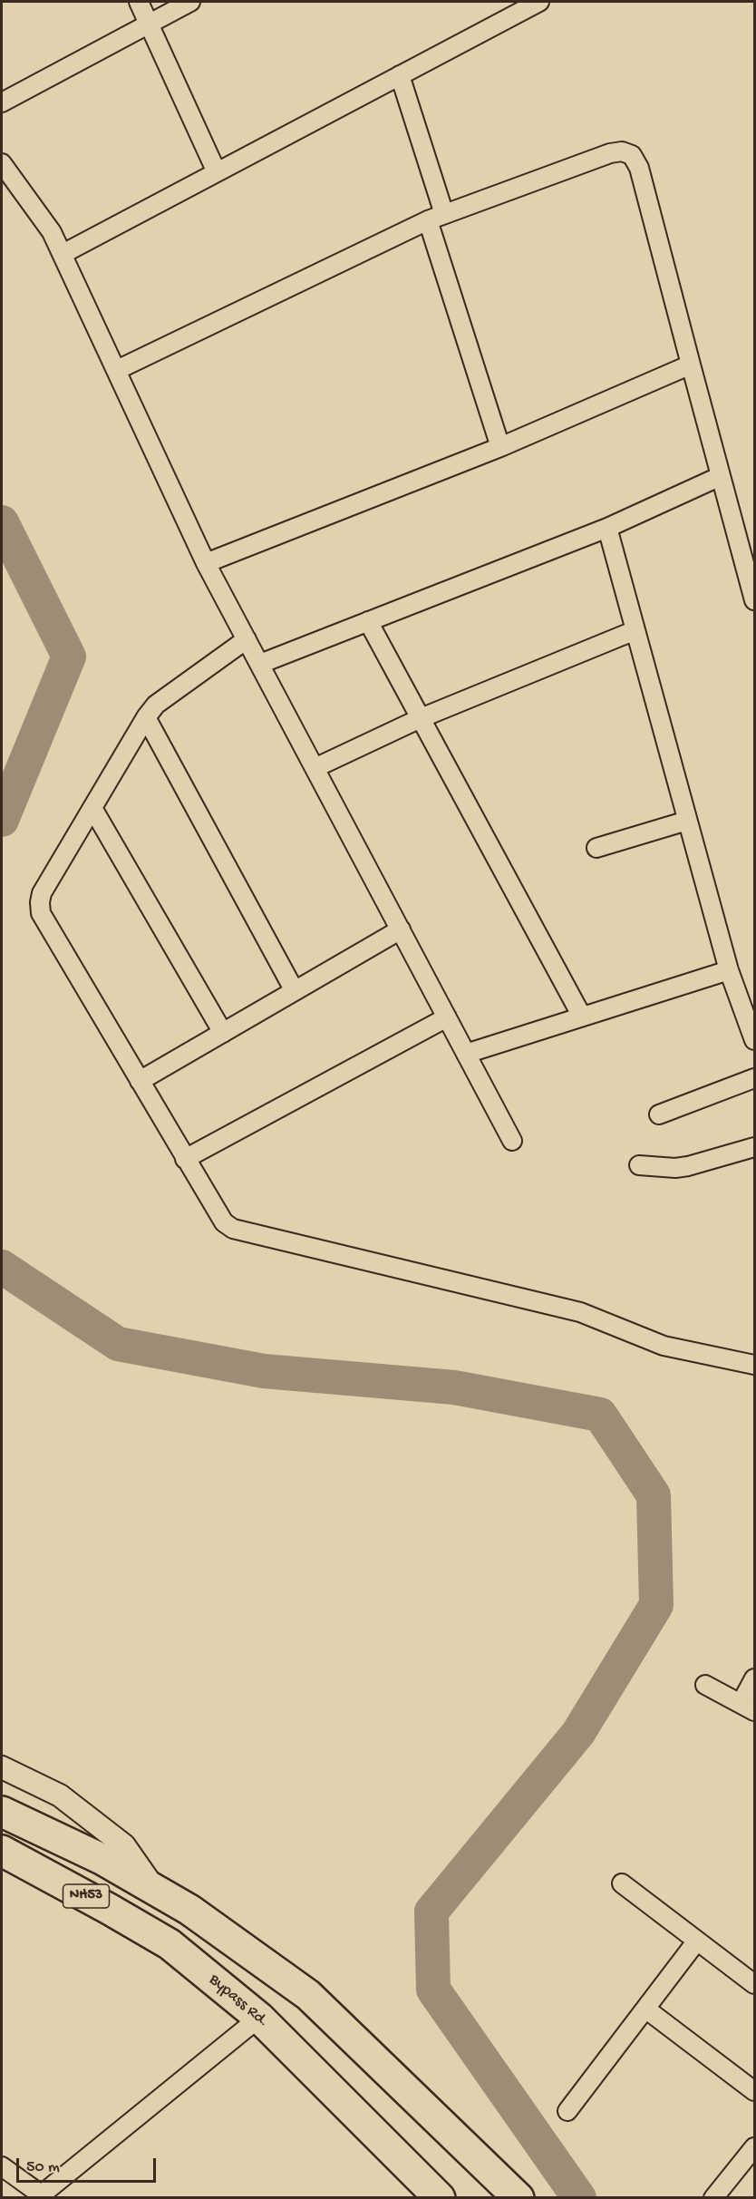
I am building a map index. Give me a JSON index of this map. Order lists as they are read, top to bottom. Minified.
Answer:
{"streets":{"highway":["NH53","Bypass Rd."]},"scale_bar":"50 m"}
